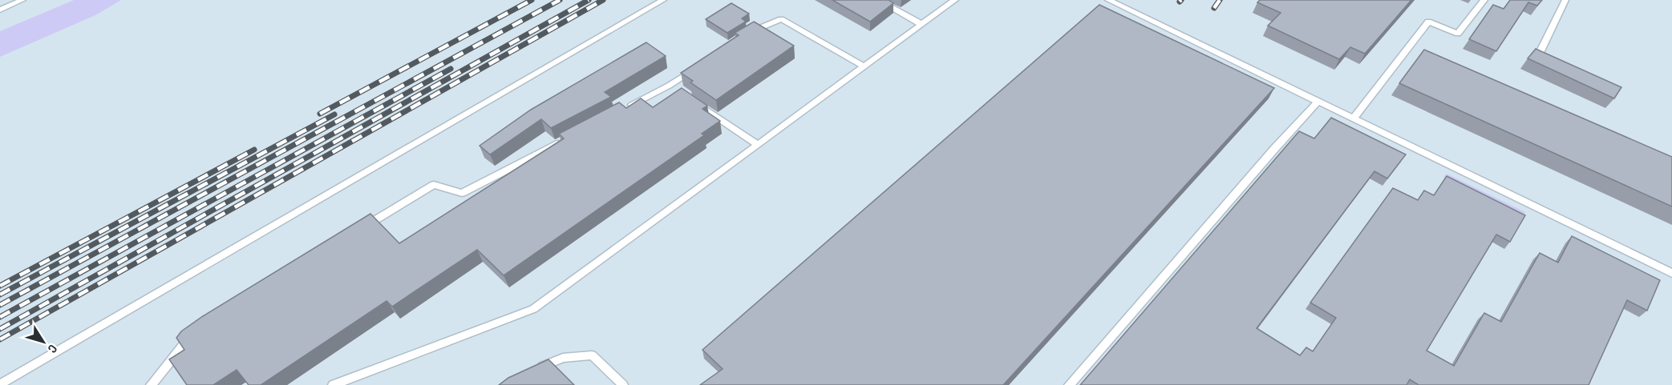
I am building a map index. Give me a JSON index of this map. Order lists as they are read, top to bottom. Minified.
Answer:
{"north":"bottom right"}
